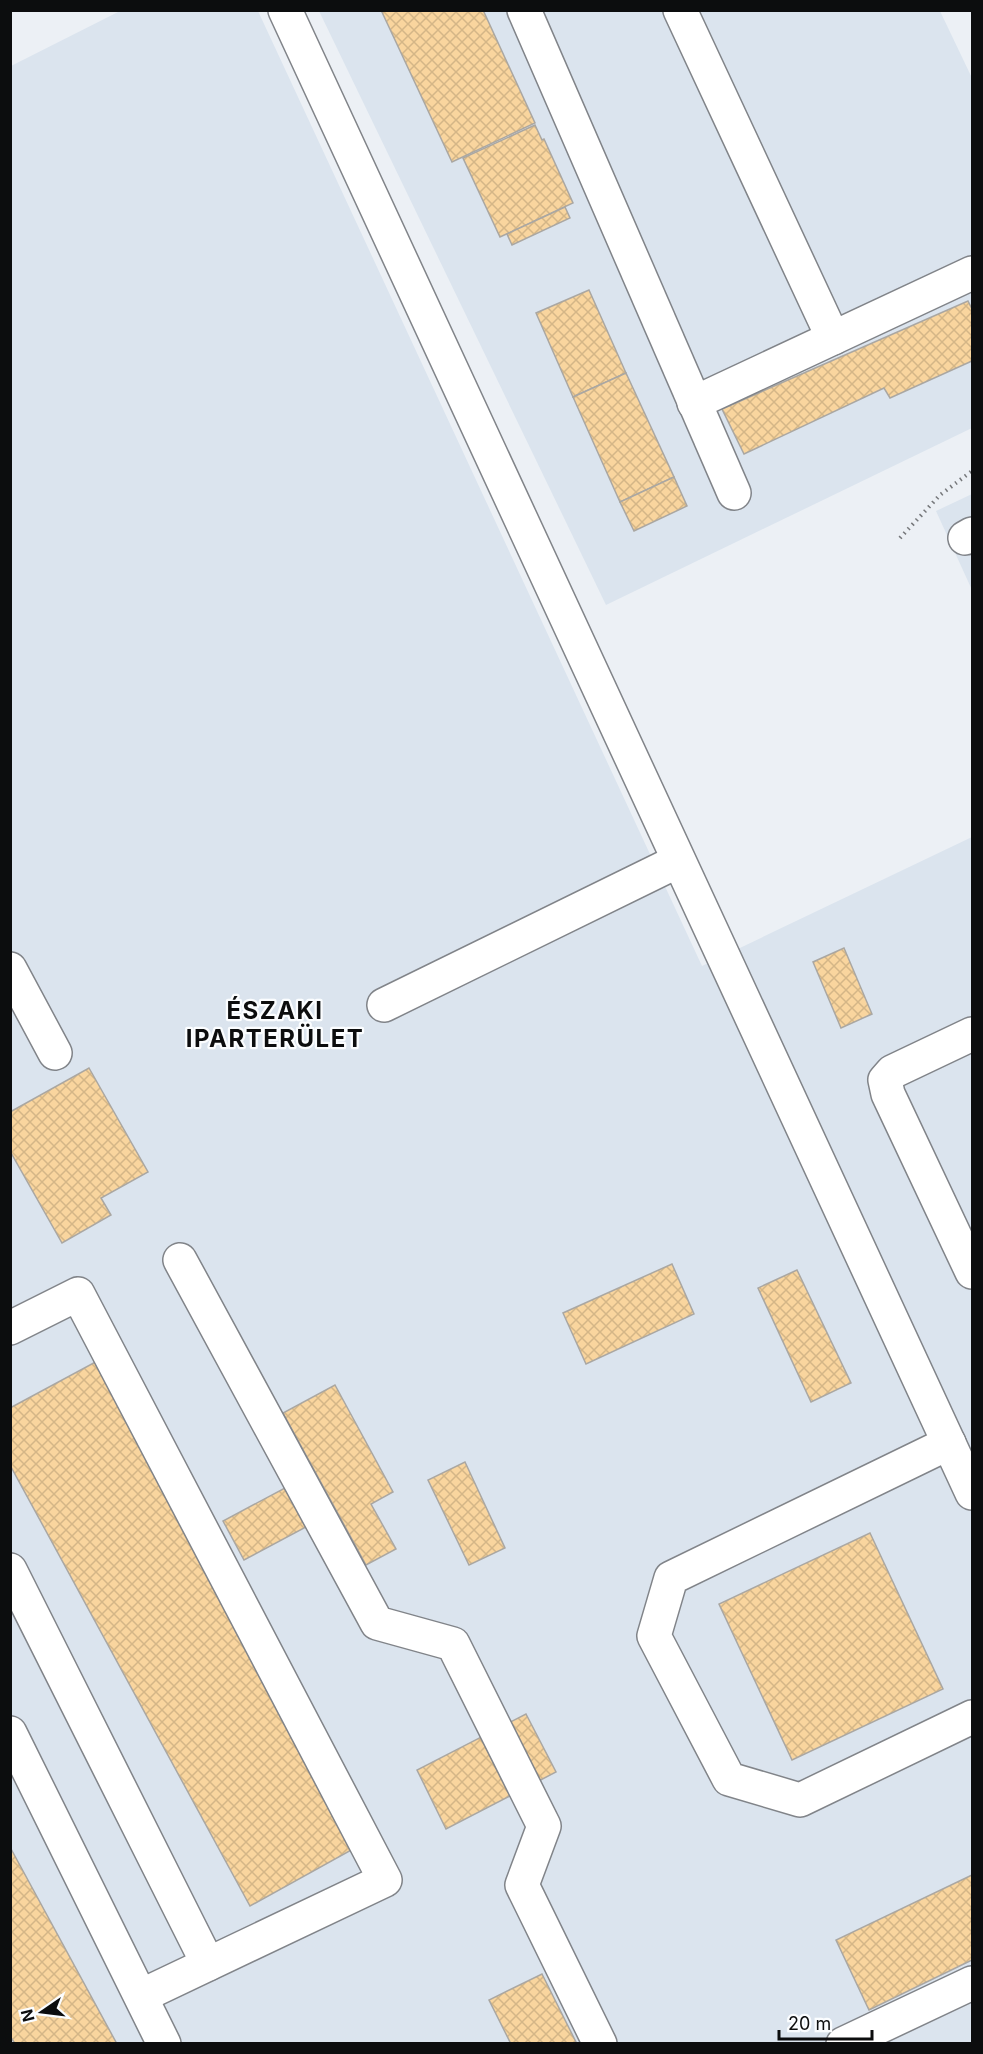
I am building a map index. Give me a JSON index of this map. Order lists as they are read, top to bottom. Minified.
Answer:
{"districts":["ÉSZAKI IPARTERÜLET"],"scale_bar":"20 m","north":"left"}
